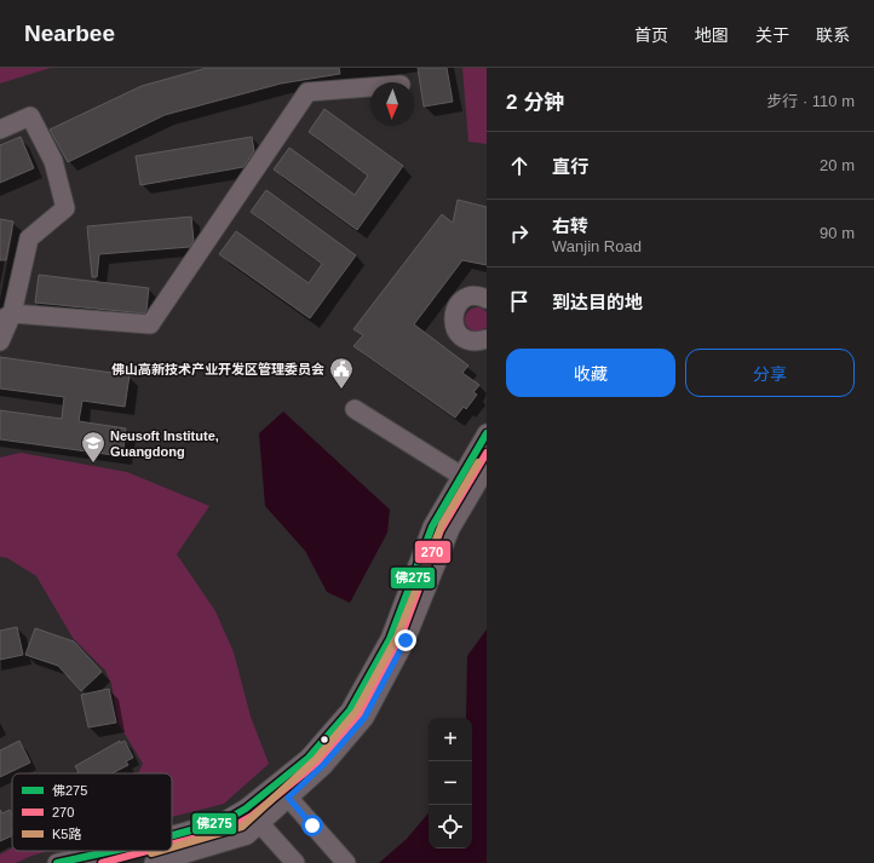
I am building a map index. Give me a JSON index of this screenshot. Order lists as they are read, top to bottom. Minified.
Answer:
{"places":{"public building":["佛山高新技术产业开发区管理委员会"],"school or university":["Neusoft Institute, Guangdong"]},"lines":["transit line 佛275","transit line 270","transit line K5路"],"legend":["佛275","270","K5路"],"north":"bottom","page":{"header":"Nearbee","nav":["首页","地图","关于","联系"],"heading":["2 分钟","步行 · 110 m"],"list":[["直行","20 m"],["右转","Wanjin Road","90 m"],"到达目的地"],"buttons":["收藏","分享"],"map_buttons":["+","−"]}}
